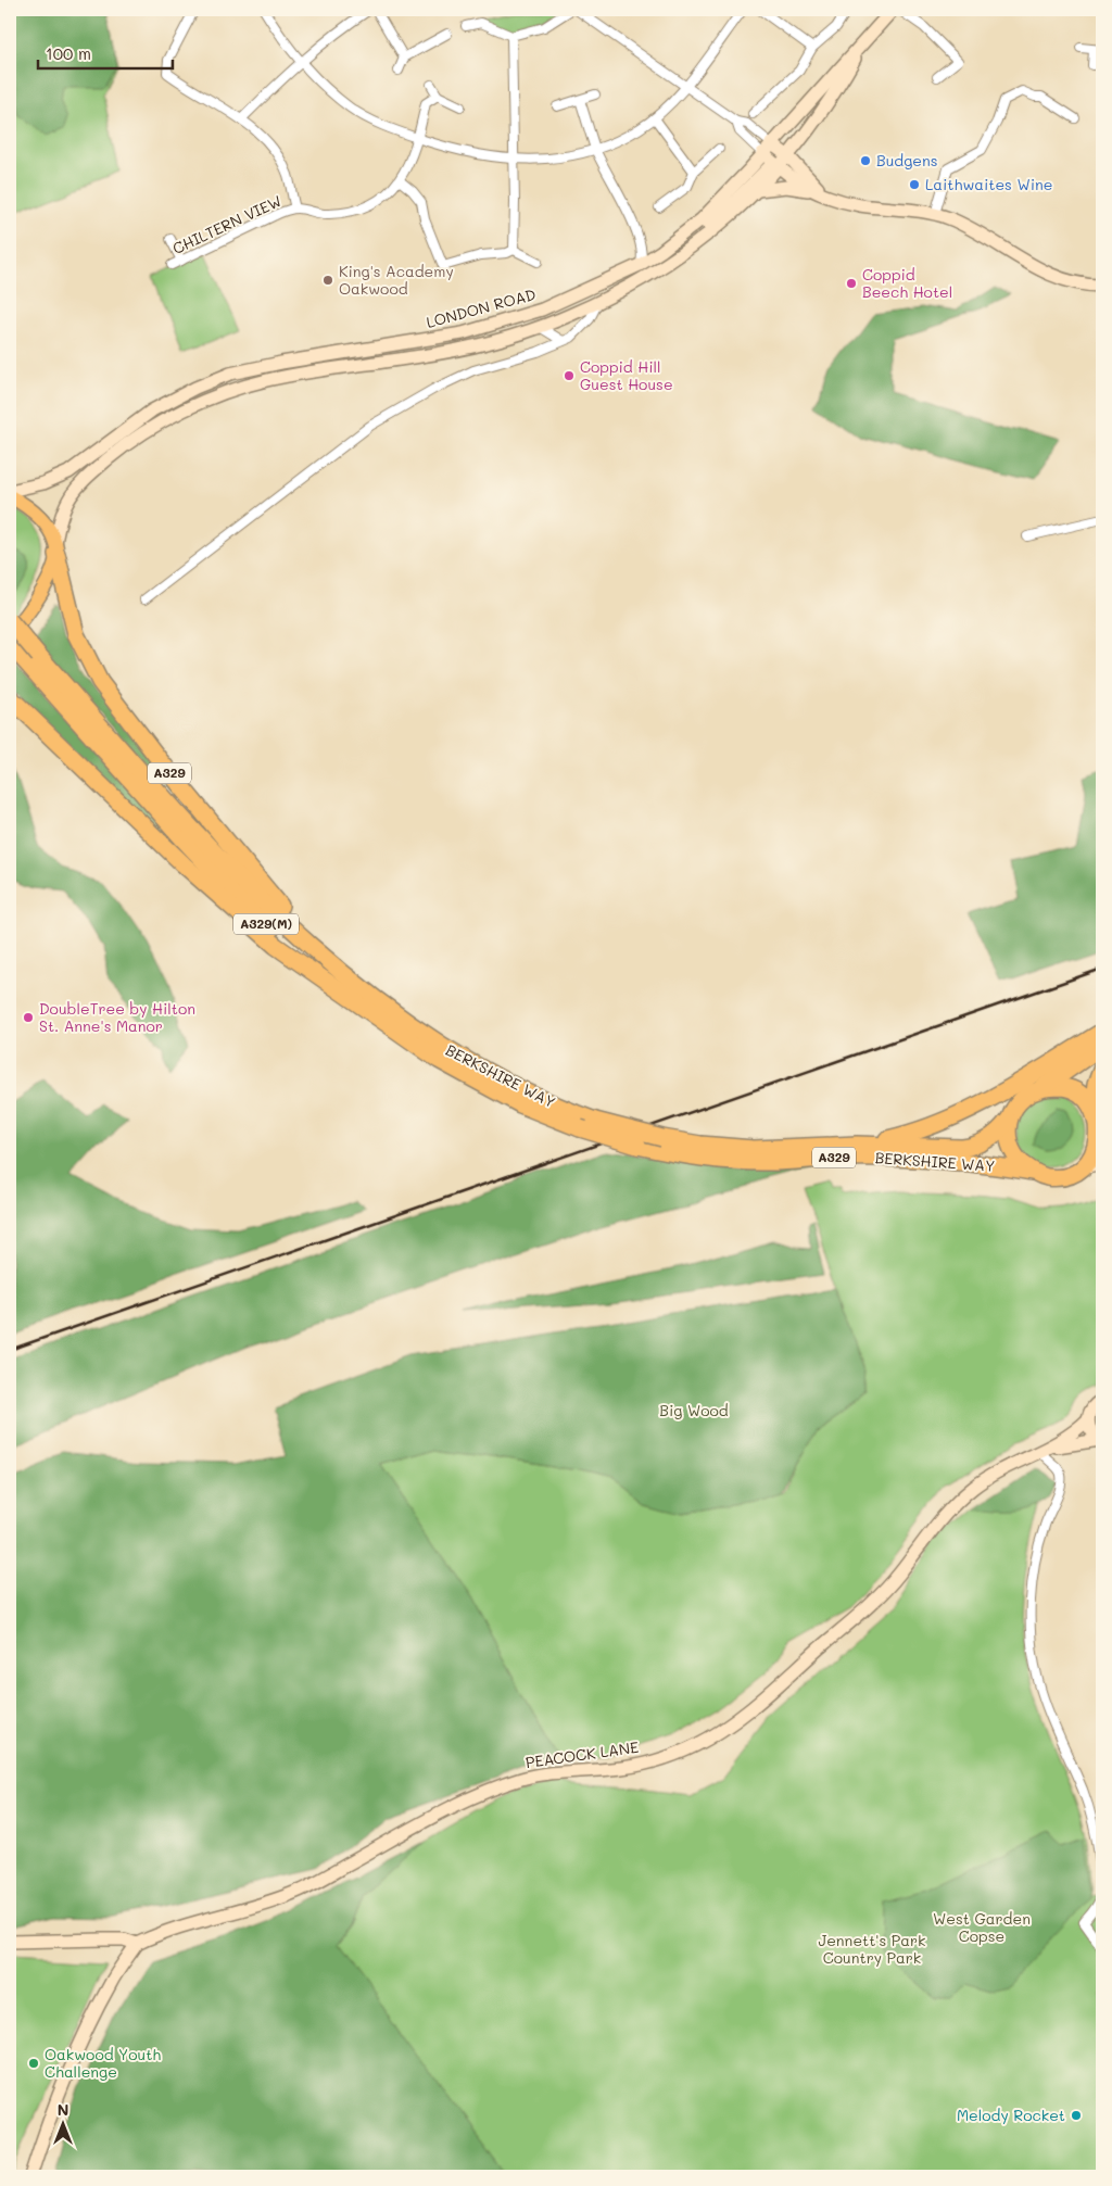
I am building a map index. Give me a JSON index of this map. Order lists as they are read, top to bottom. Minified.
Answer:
{"streets":{"highway":["A329","A329(M)","BERKSHIRE WAY"],"main road":["LONDON ROAD","PEACOCK LANE"],"street":["CHILTERN VIEW"]},"crossings":[["A329","A329(M)"],["A329","BERKSHIRE WAY"],["A329(M)","BERKSHIRE WAY"]],"parks":["Big Wood","West Garden Copse","Jennett's Park Country Park"],"places":["Budgens","Laithwaites Wine","King's Academy Oakwood","Coppid Beech Hotel","Coppid Hill Guest House","DoubleTree by Hilton St. Anne's Manor","Oakwood Youth Challenge","Melody Rocket"],"scale_bar":"100 m","north":"top"}
